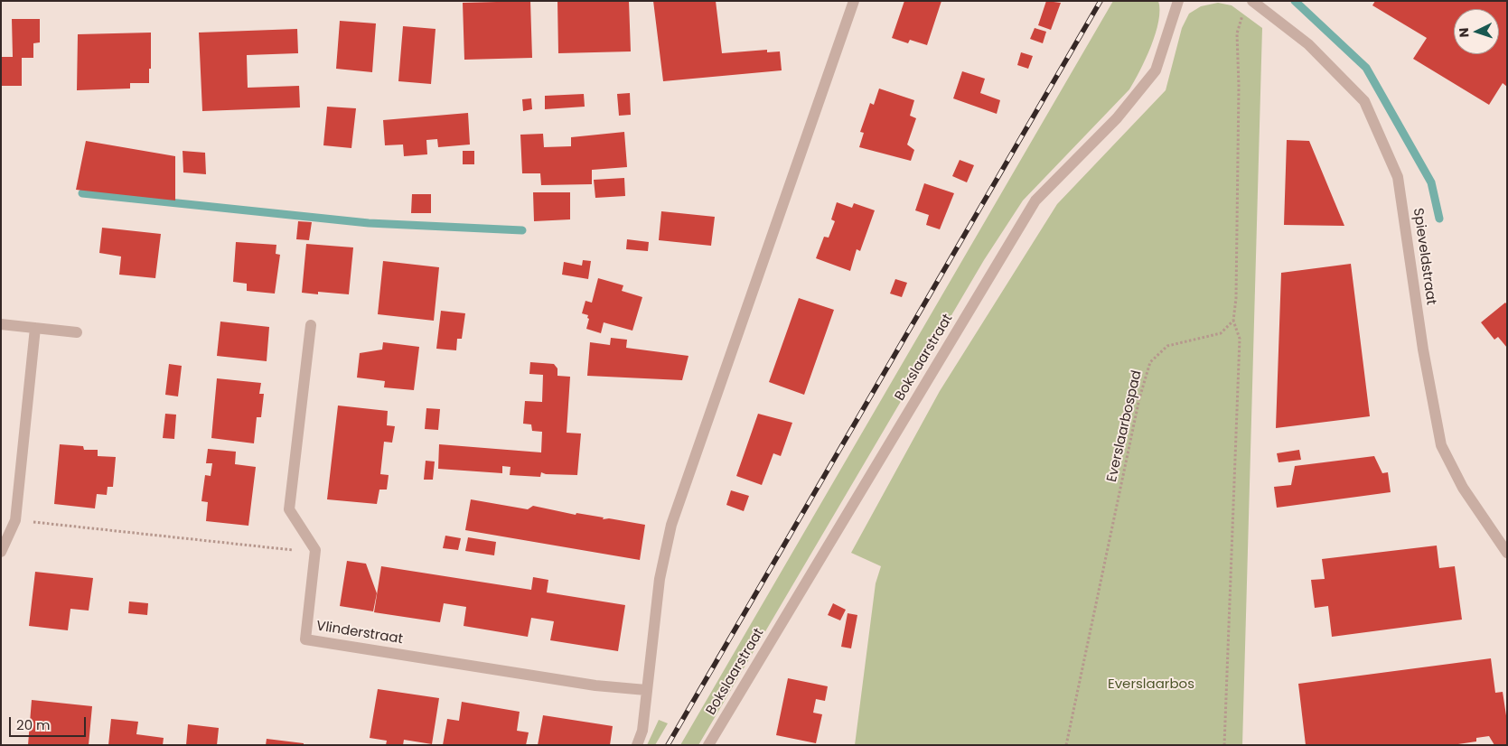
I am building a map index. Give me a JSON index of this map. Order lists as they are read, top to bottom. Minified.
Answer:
{"streets":{"street":["Spieveldstraat","Bokslaarstraat","Vlinderstraat"],"path":["Everslaarbospad"]},"parks":["Everslaarbos"],"scale_bar":"20 m","north":"left"}
